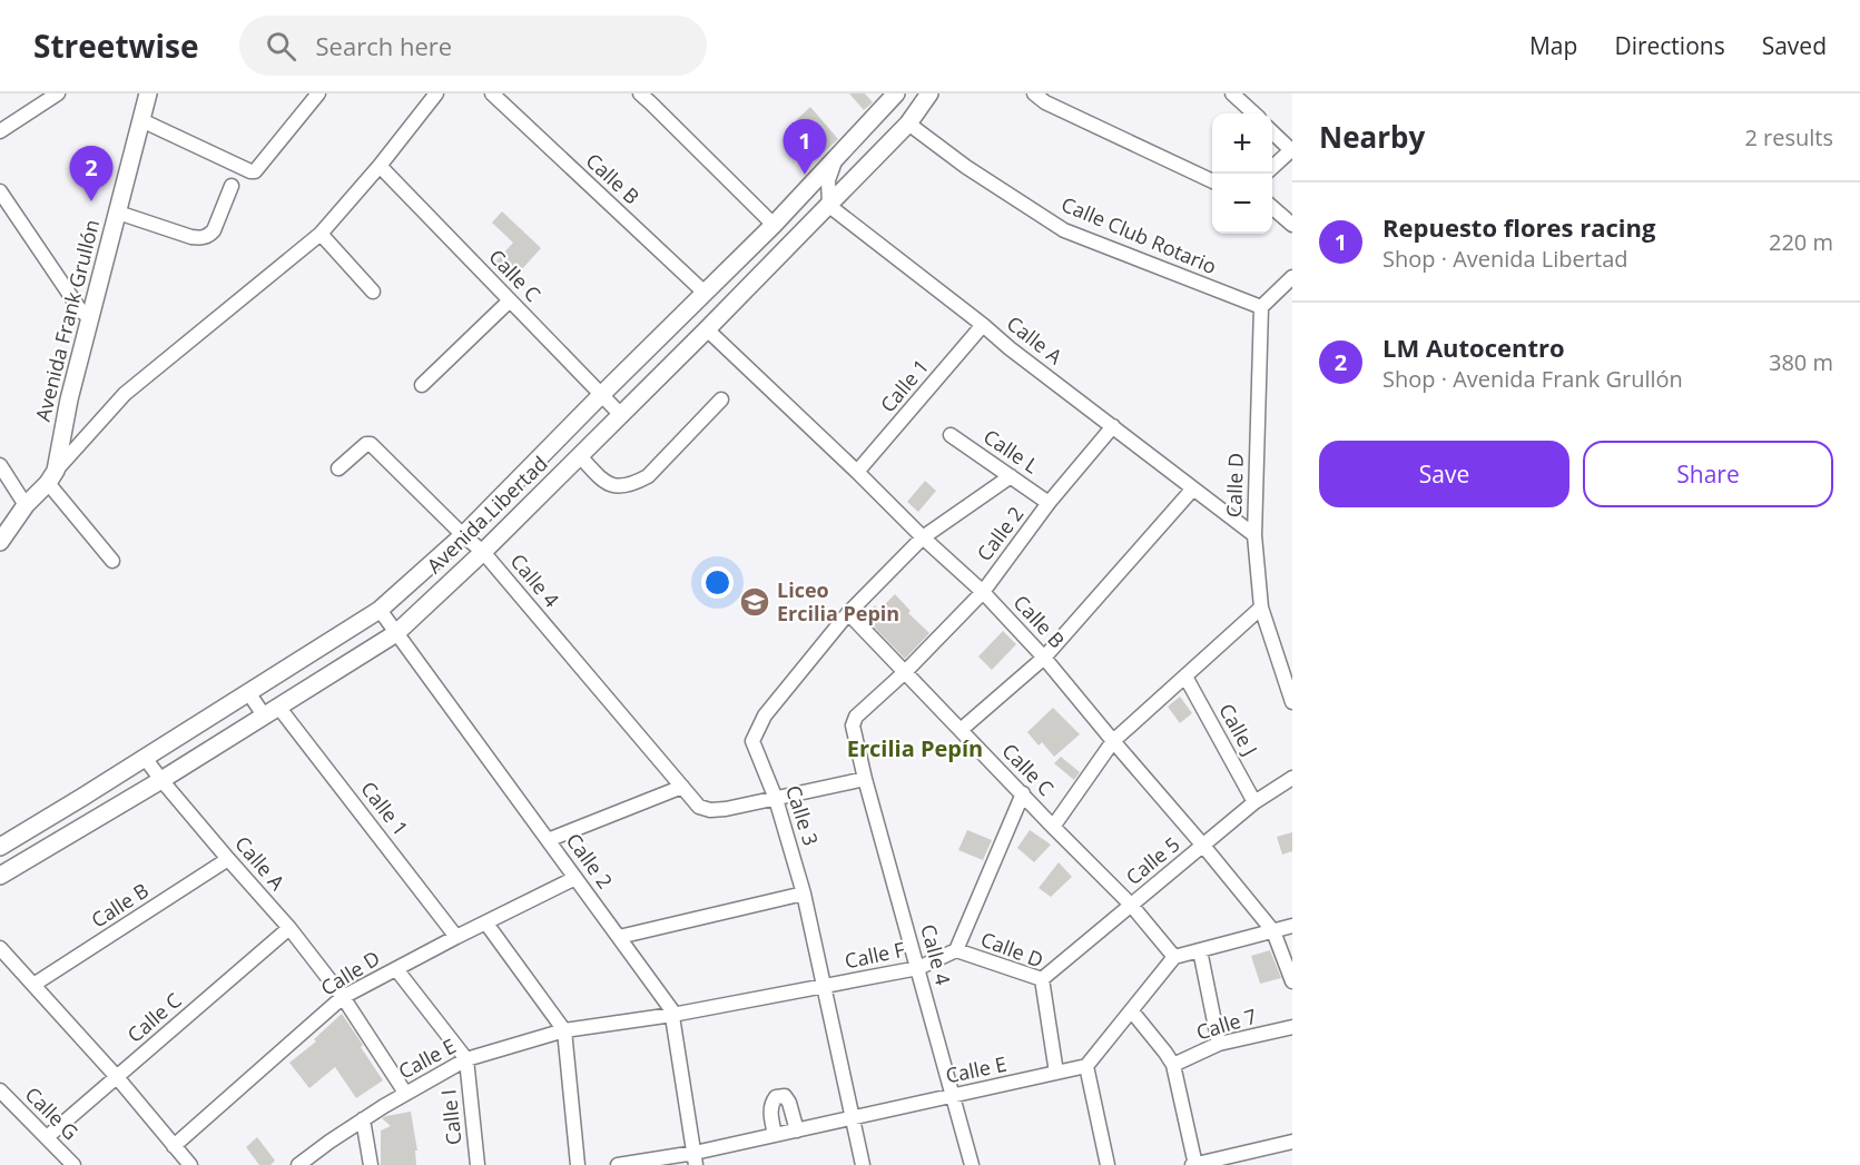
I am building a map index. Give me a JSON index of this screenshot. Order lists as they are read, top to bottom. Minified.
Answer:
{"streets":{"main road":["Avenida Frank Grullón","Avenida Libertad"],"street":["Calle B","Calle Club Rotario","Calle C","Calle A","Calle 1","Calle L","Calle D","Calle 2","Calle 4","Calle J","Calle 3","Calle 5","Calle F","Calle 7","Calle E","Calle G","Calle I"]},"crossings":[["Calle B","Calle A"],["Calle B","Calle 1"],["Calle B","Avenida Libertad"],["Calle B","Calle 2"],["Calle B","Calle 3"],["Calle B","Calle 5"],["Calle Club Rotario","Calle D"],["Calle Club Rotario","Avenida Libertad"],["Calle C","Calle A"],["Calle C","Avenida Libertad"],["Calle C","Calle 2"],["Calle C","Calle 3"],["Calle C","Calle 5"],["Calle C","Calle G"],["Calle A","Calle 1"],["Calle A","Calle D"],["Calle A","Avenida Libertad"],["Calle A","Calle 2"],["Calle A","Calle E"],["Calle 1","Calle D"],["Calle 1","Avenida Libertad"],["Calle L","Calle 2"],["Calle L","Calle 3"],["Calle D","Calle 2"],["Calle D","Calle 5"],["Calle D","Calle F"],["Calle D","Calle E"],["Calle D","Calle I"],["Avenida Libertad","Calle 2"],["Avenida Libertad","Calle 4"],["Calle 2","Calle 4"],["Calle 2","Calle F"],["Calle 2","Calle E"],["Calle 4","Calle F"],["Calle 4","Calle E"],["Calle J","Calle 5"],["Calle 3","Calle F"],["Calle 3","Calle E"],["Calle F","Calle E"],["Calle E","Calle I"]],"districts":["Ercilia Pepín"],"places":{"school or university":["Liceo Ercilia Pepin"]},"page":{"header":"Streetwise","search":"Search here","nav":["Map","Directions","Saved"],"heading":["Nearby","2 results"],"map_buttons":["+","−"],"pins":["1","2"],"list":[{"mark":"1","name":"Repuesto flores racing","note":"Shop · Avenida Libertad","value":"220 m"},{"mark":"2","name":"LM Autocentro","note":"Shop · Avenida Frank Grullón","value":"380 m"}],"buttons":["Save","Share"]}}
